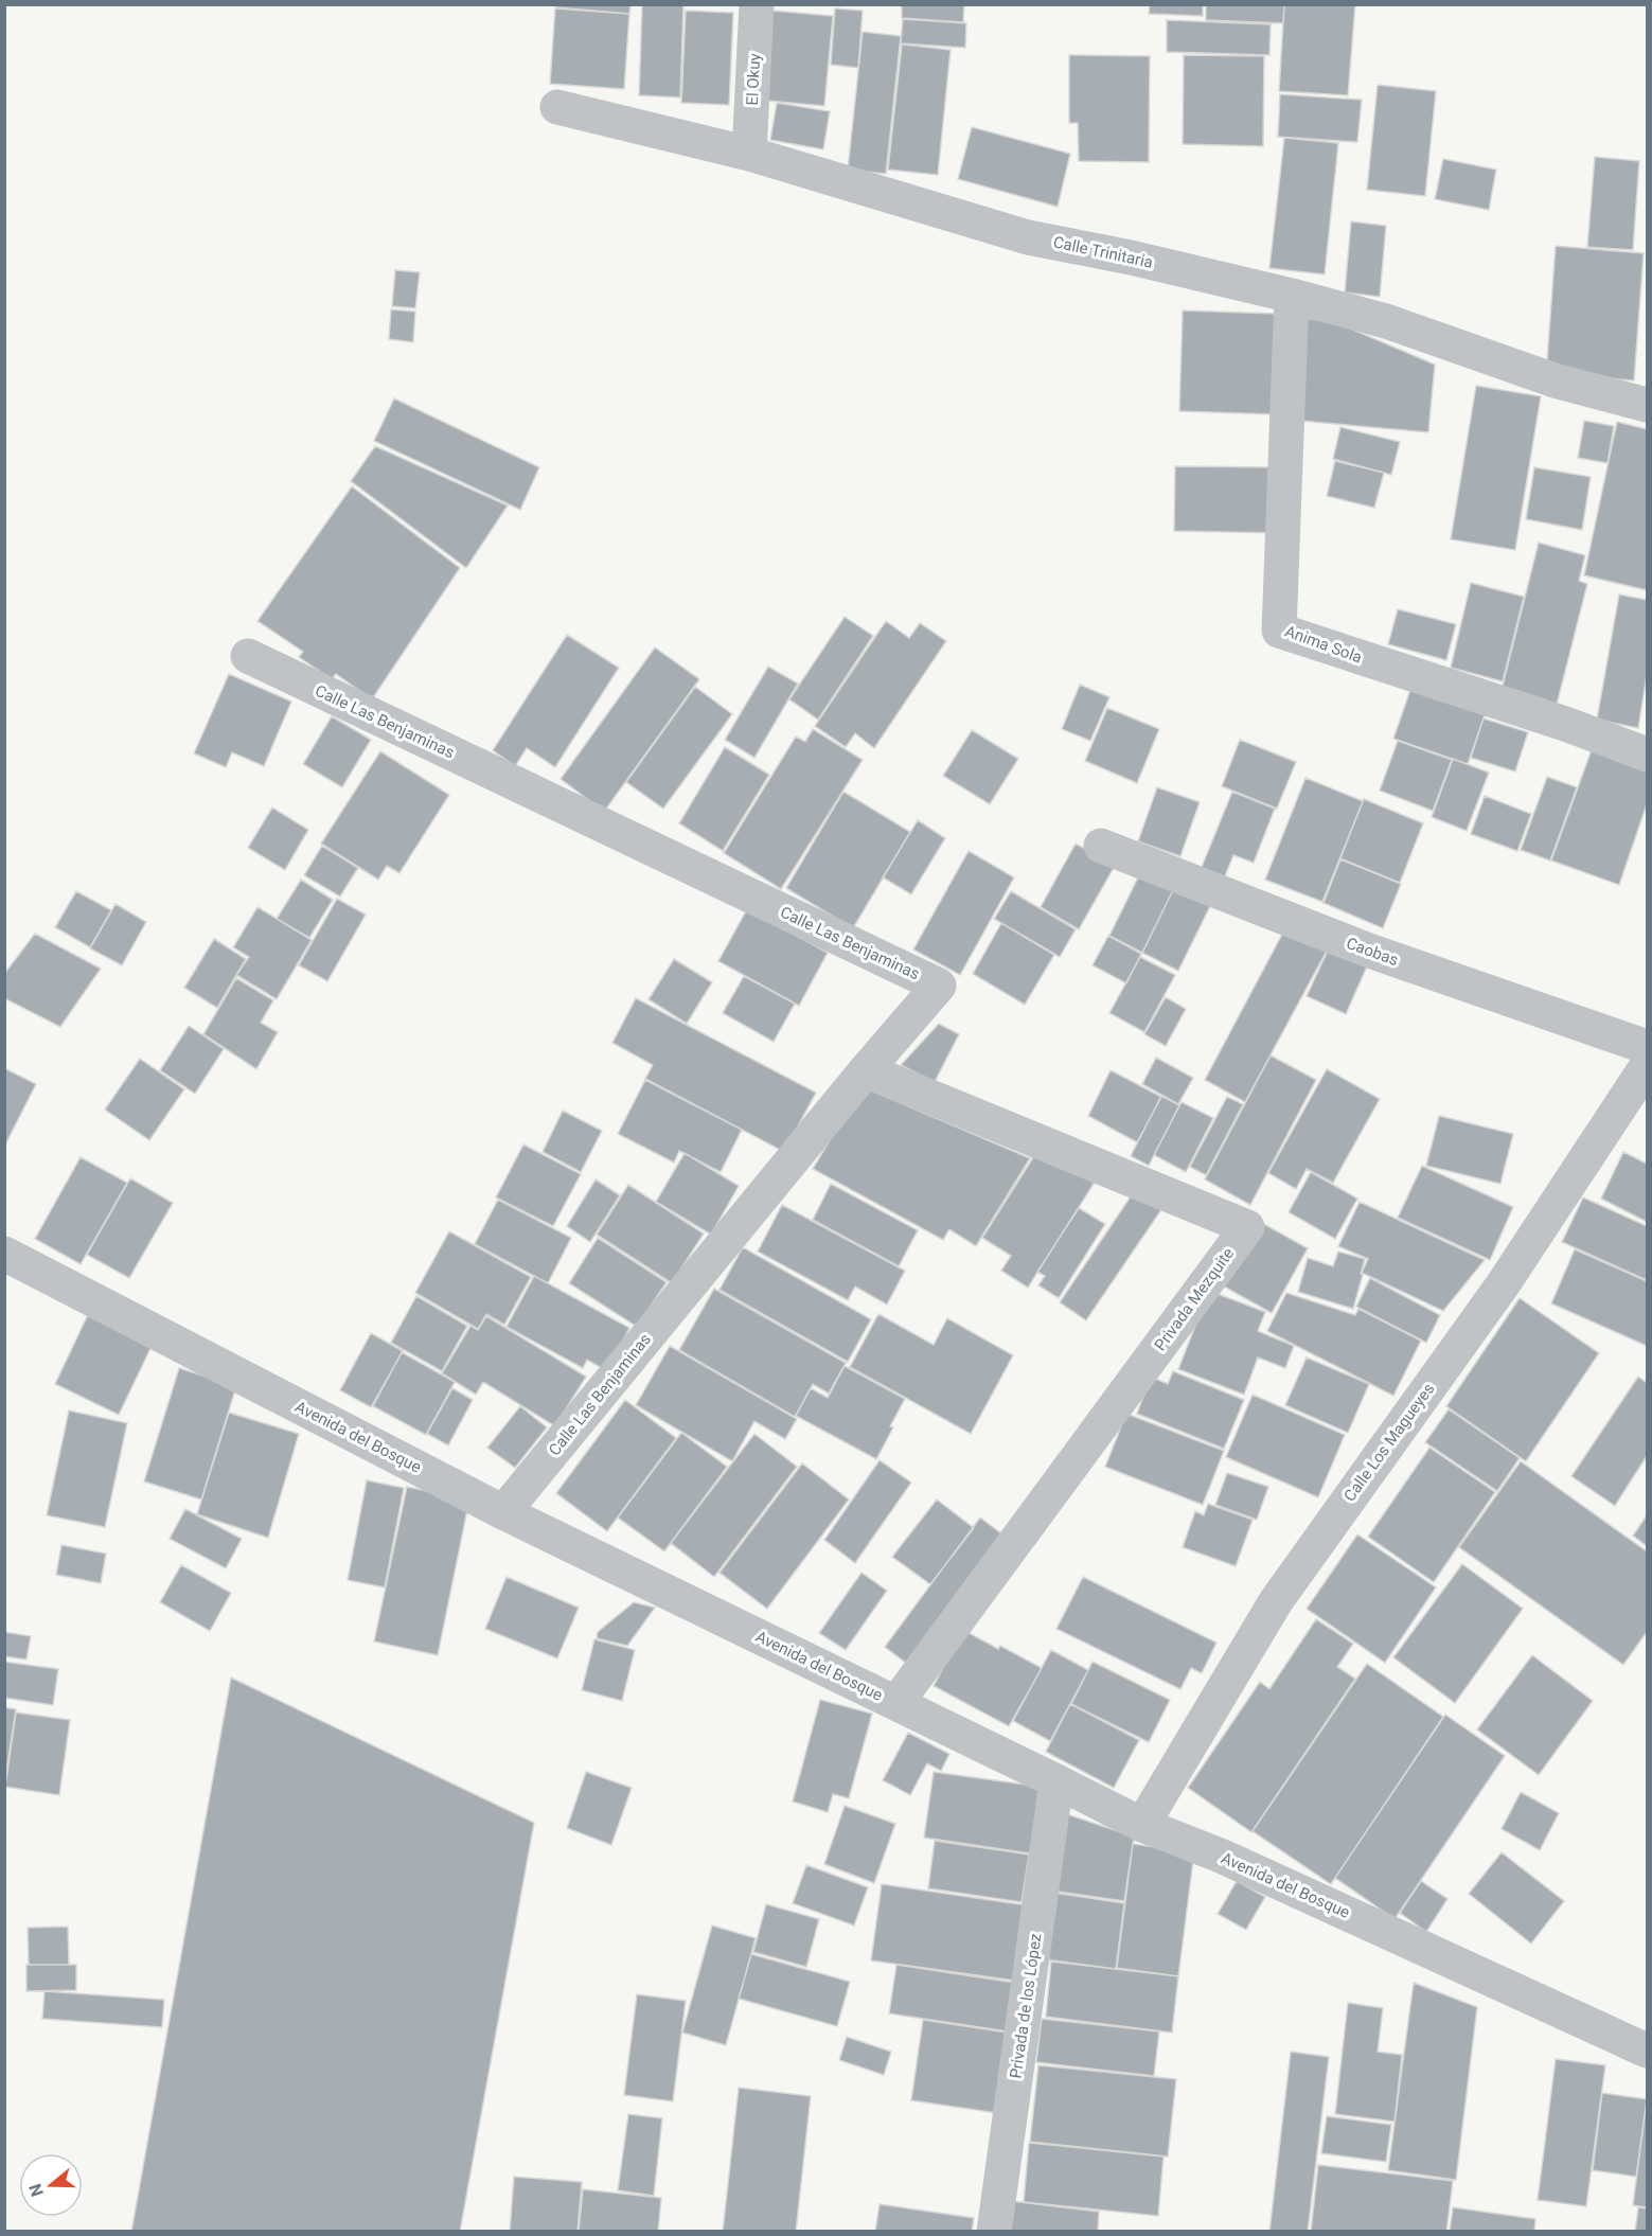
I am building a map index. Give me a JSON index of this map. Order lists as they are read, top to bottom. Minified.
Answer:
{"streets":{"street":["El Okuy","Calle Trinitaria","Anima Sola","Calle Las Benjaminas","Caobas","Privada Mezquite","Avenida del Bosque","Calle Los Magueyes","Privada de los López"]},"crossings":[["El Okuy","Calle Trinitaria"],["Calle Trinitaria","Anima Sola"],["Calle Las Benjaminas","Privada Mezquite"],["Calle Las Benjaminas","Avenida del Bosque"],["Privada Mezquite","Avenida del Bosque"],["Avenida del Bosque","Calle Los Magueyes"],["Avenida del Bosque","Privada de los López"]],"north":"left"}
